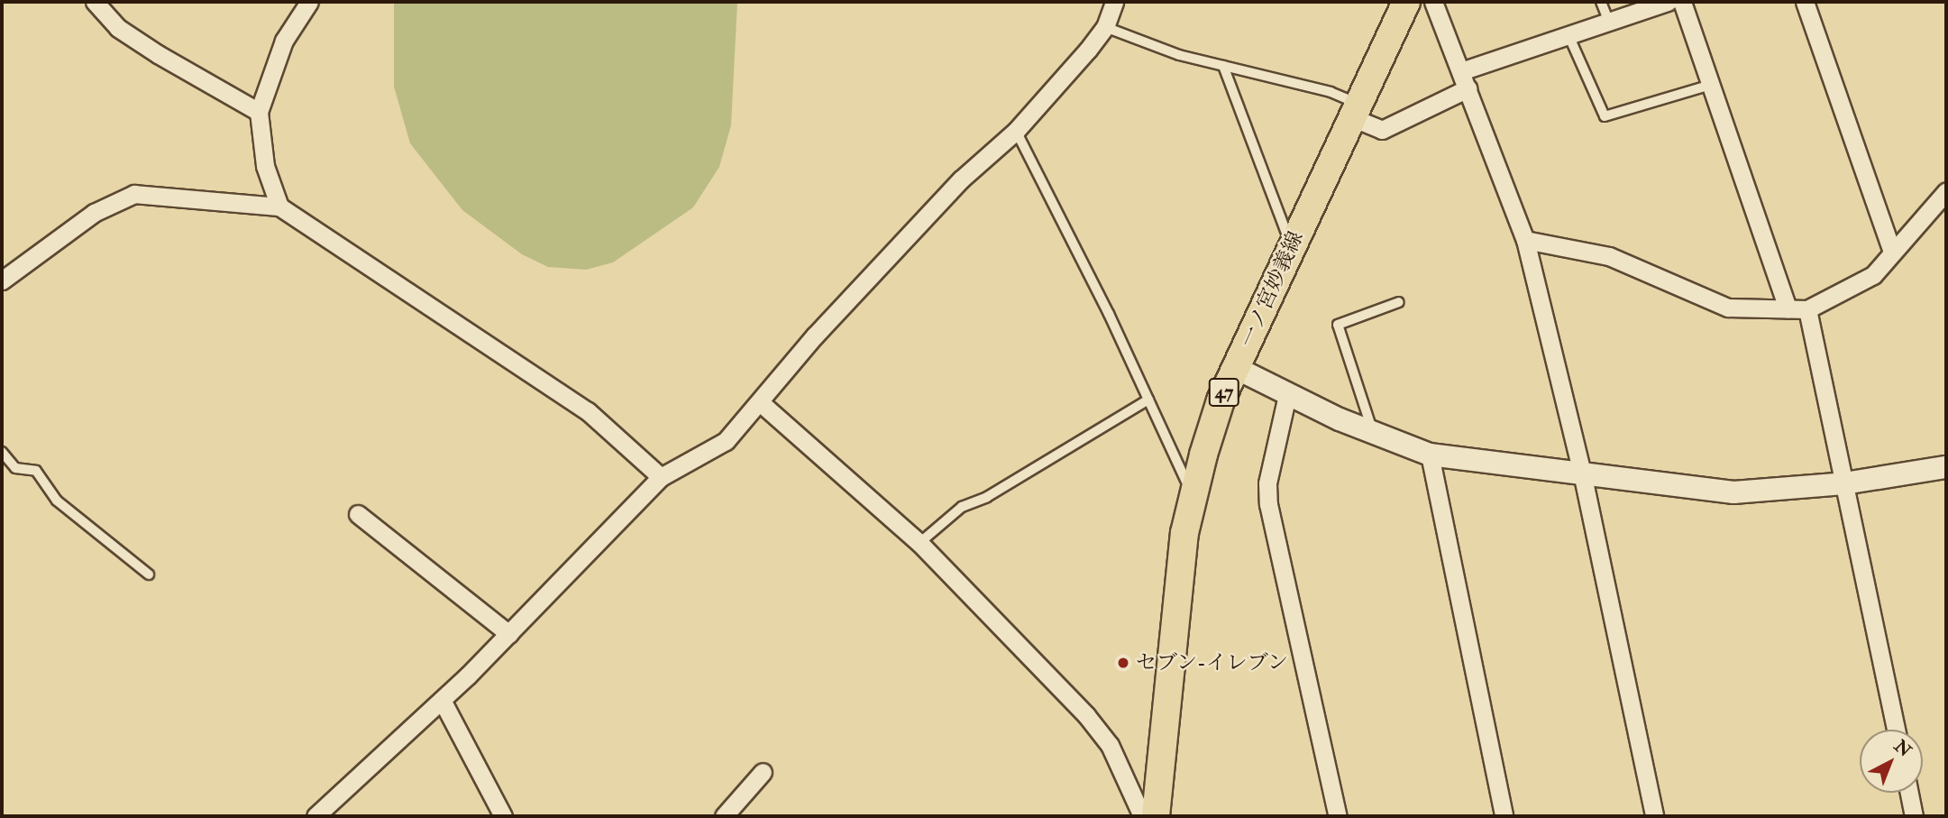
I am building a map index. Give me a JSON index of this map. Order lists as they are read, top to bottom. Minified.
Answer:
{"streets":{"main road":["一ノ宮妙義線","47"]},"places":["セブン-イレブン"],"north":"top right"}
